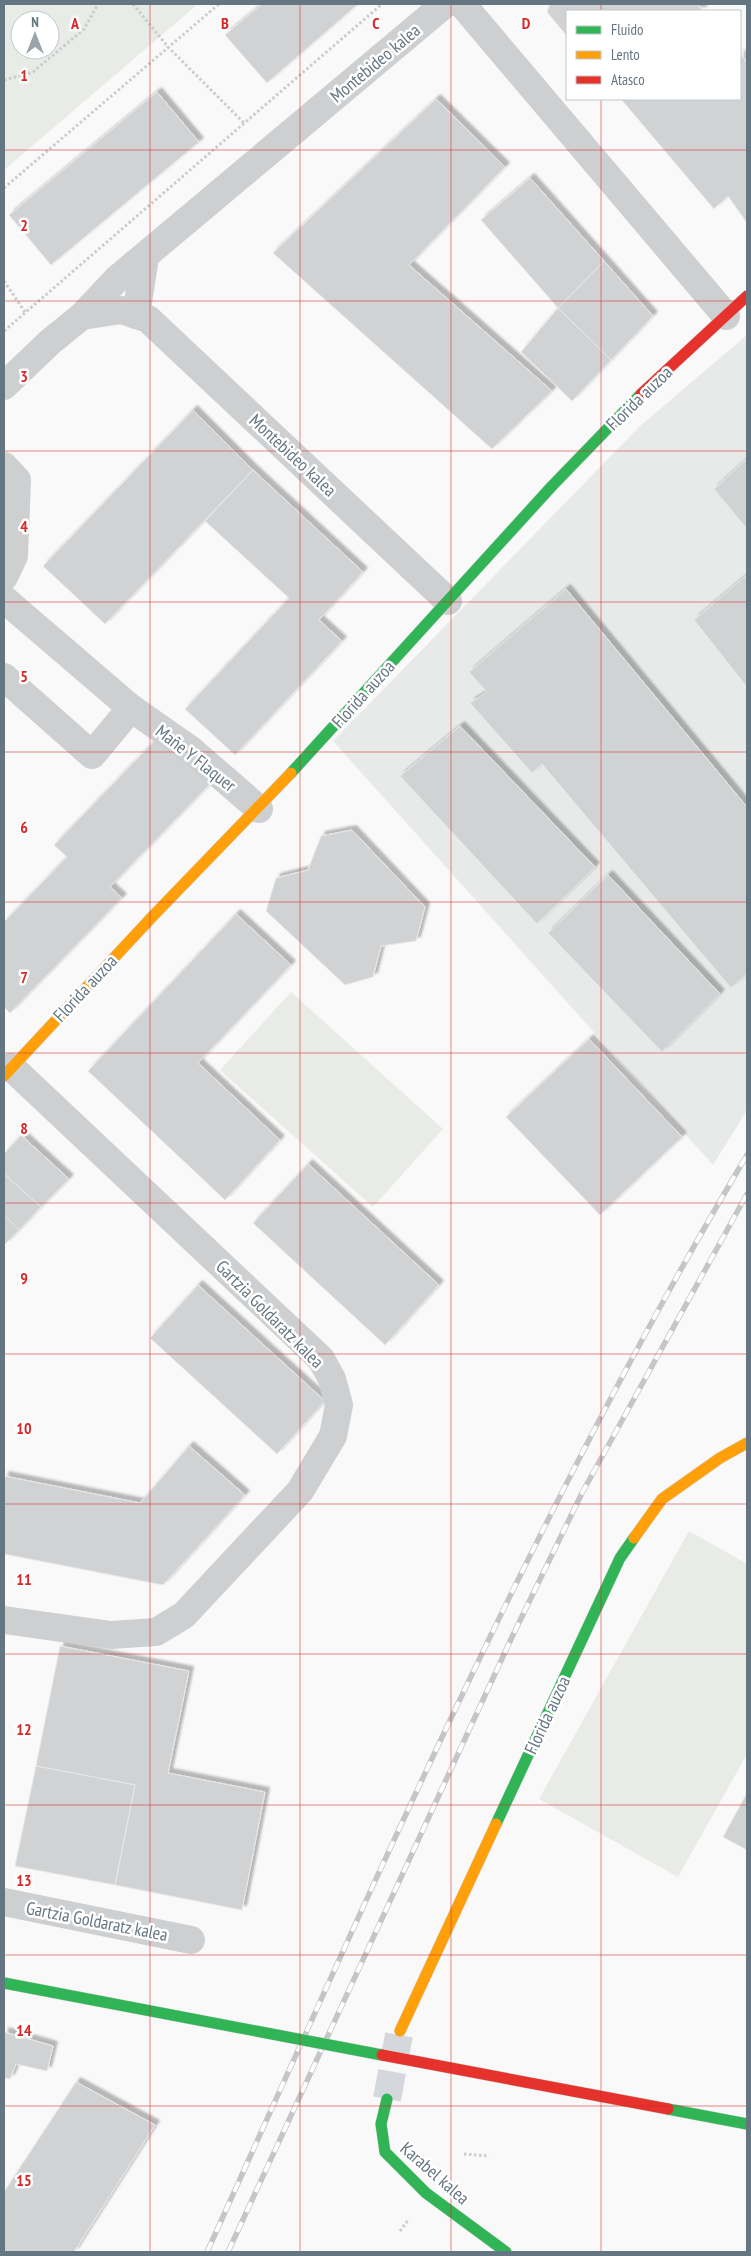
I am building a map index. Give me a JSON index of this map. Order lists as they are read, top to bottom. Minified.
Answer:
{"streets":{"street":["Montebideo kalea","Florida auzoa","Mañe Y Flaquer","Gartzia Goldaratz kalea","Karabel kalea"]},"crossings":[["Montebideo kalea","Florida auzoa"],["Florida auzoa","Mañe Y Flaquer"],["Florida auzoa","Gartzia Goldaratz kalea"]],"legend":["Fluido","Lento","Atasco"],"north":"top","grid":{"columns":["A","B","C","D"],"rows":["1","2","3","4","5","6","7","8","9","10","11","12","13","14","15"]}}
